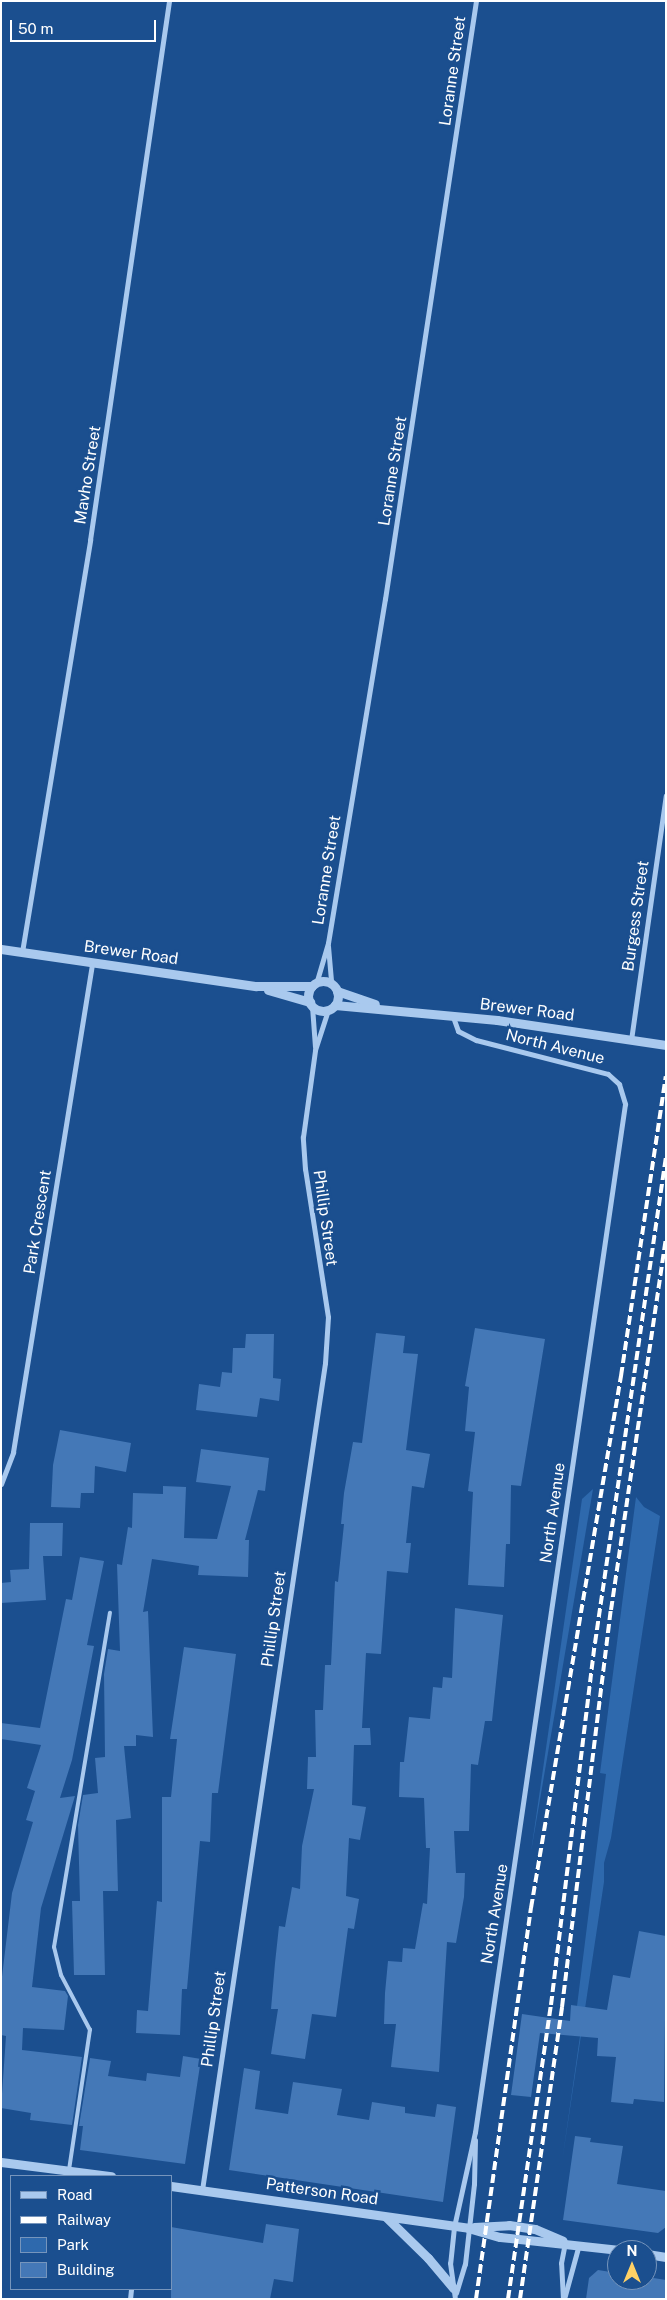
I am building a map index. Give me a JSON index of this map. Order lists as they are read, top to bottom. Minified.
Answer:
{"streets":{"street":["Loranne Street","Mavho Street","Burgess Street","Brewer Road","North Avenue","Phillip Street","Park Crescent","Patterson Road"]},"crossings":[["Loranne Street","Brewer Road"],["Mavho Street","Brewer Road"],["Burgess Street","Brewer Road"],["Brewer Road","North Avenue"],["Brewer Road","Phillip Street"],["Brewer Road","Park Crescent"],["North Avenue","Patterson Road"],["Phillip Street","Patterson Road"]],"legend":["Road","Railway","Park","Building"],"scale_bar":"50 m","north":"top"}
